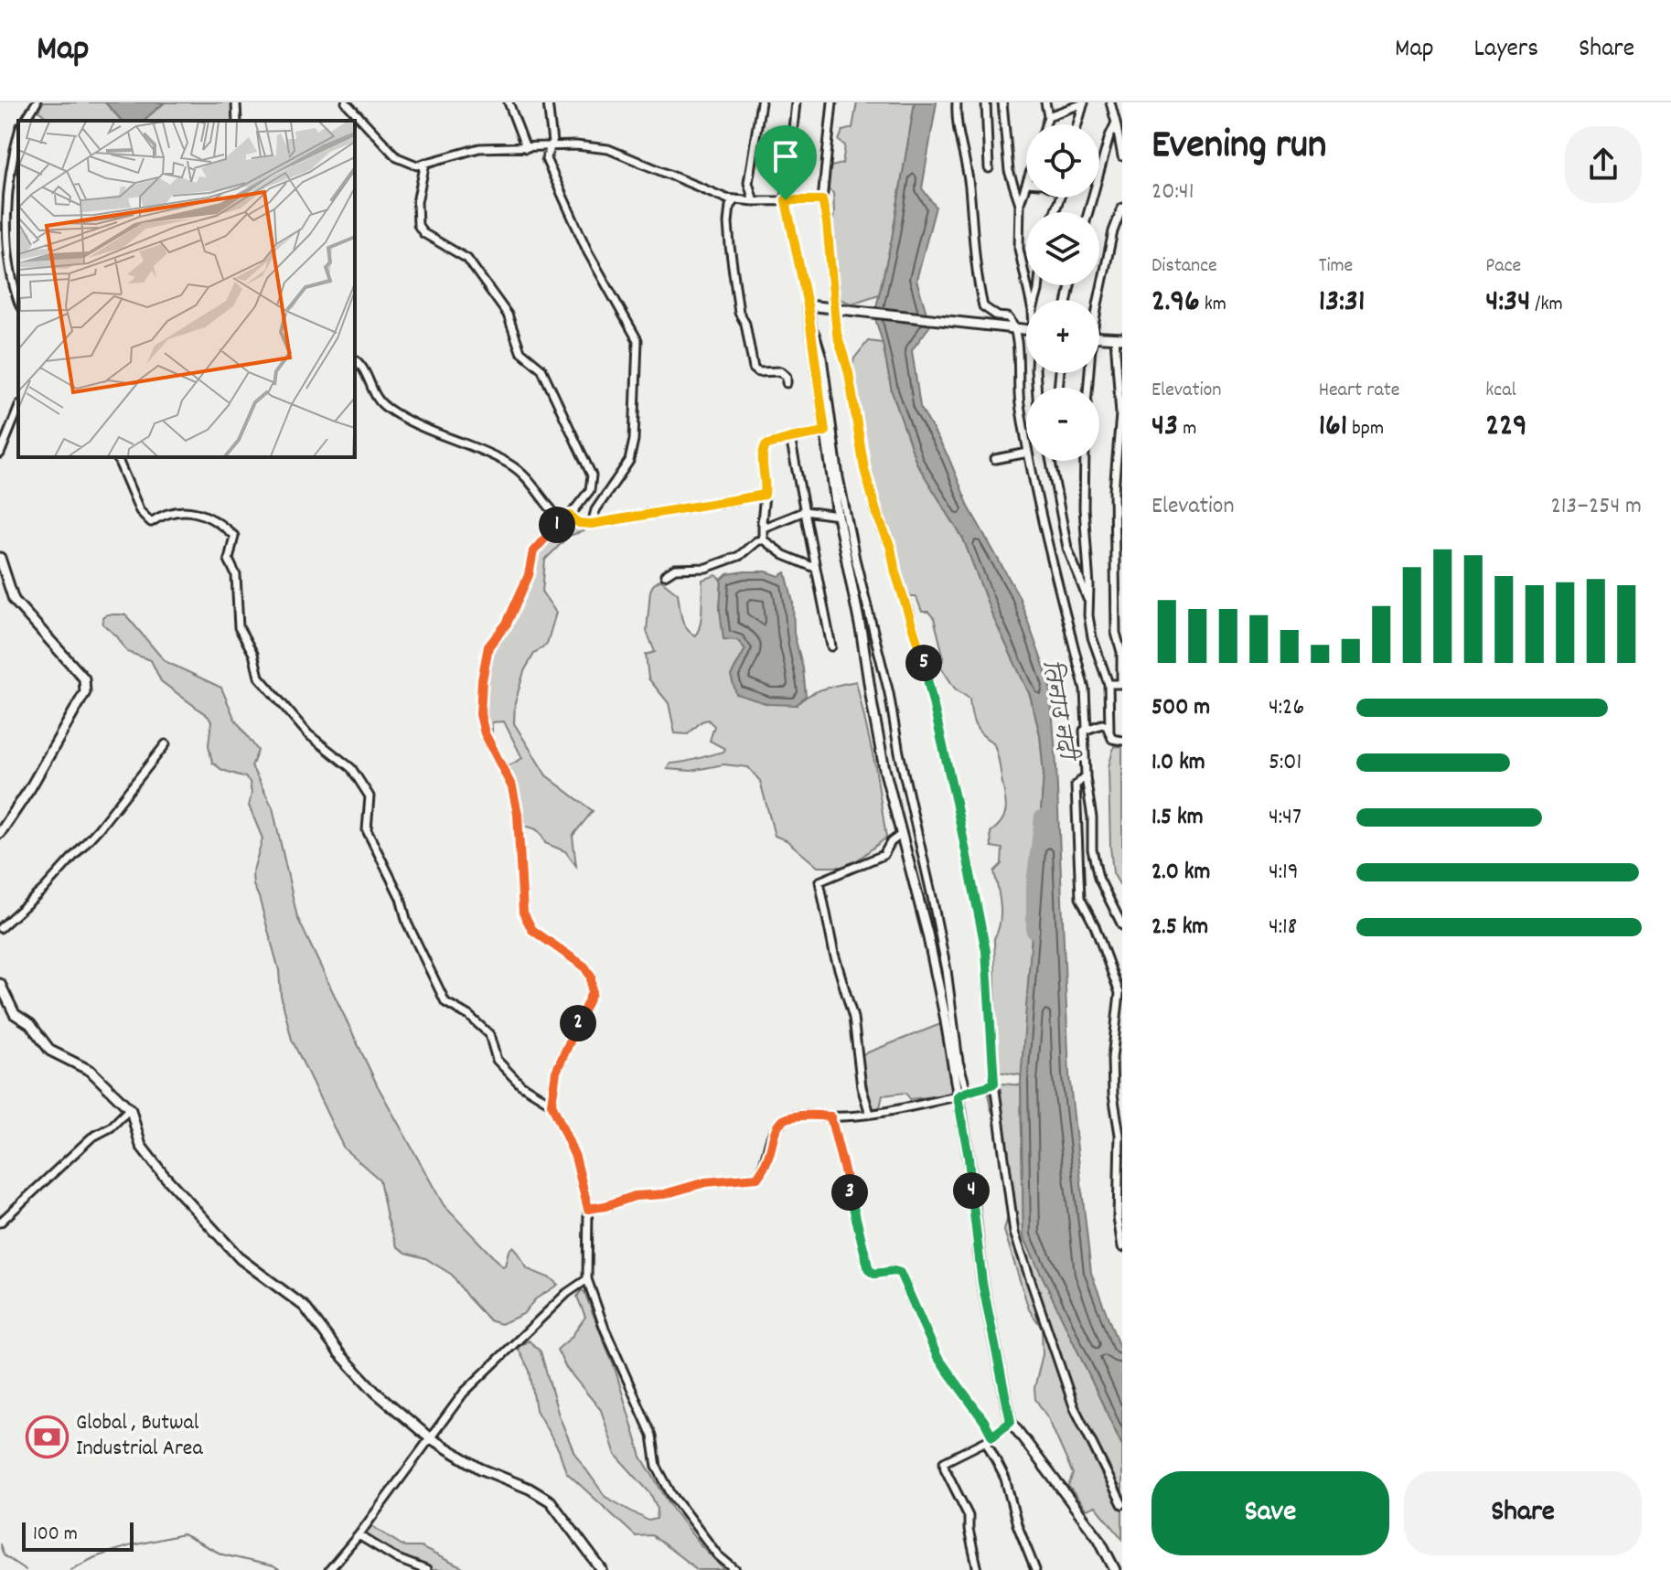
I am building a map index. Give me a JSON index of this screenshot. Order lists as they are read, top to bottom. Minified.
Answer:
{"water":["तिनाउ नदी"],"places":{"bank":["Global , Butwal Industrial Area"]},"scale_bar":"100 m","page":{"header":"Map","nav":["Map","Layers","Share"],"heading":["Evening run","20:41"],"map_buttons":["+","−"],"stats":[["Distance","2.96 km"],["Time","13:31"],["Pace","4:34 /km"],["Elevation","43 m"],["Heart rate","161 bpm"],["kcal","229"]],"chart":["Elevation","213–254 m"],"pins":["1","5","2","4","3"],"list":[{"name":"500 m","note":"4:26"},{"name":"1.0 km","note":"5:01"},{"name":"1.5 km","note":"4:47"},{"name":"2.0 km","note":"4:19"},{"name":"2.5 km","note":"4:18"}],"buttons":["Save","Share"],"scale":"100 m"}}
